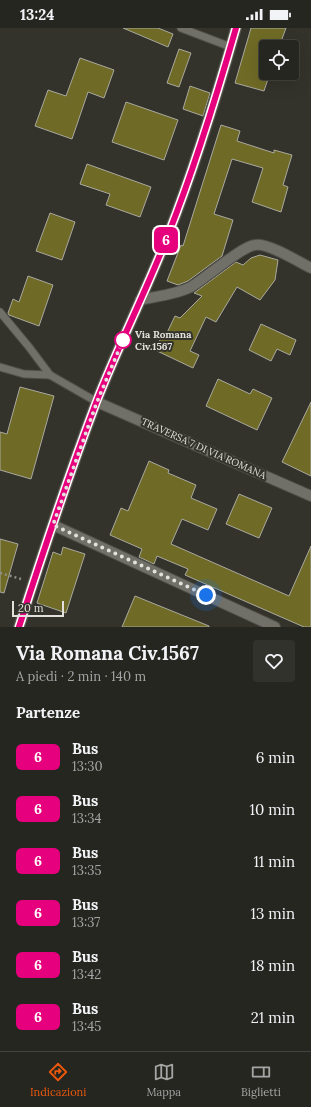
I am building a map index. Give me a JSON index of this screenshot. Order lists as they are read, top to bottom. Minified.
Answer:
{"streets":{"street":["TRAVERSA 7 DI VIA ROMANA"]},"places":["Via Romana Civ.1567"],"lines":["bus line 6"],"scale_bar":"20 m","page":{"status":"13:24","on_map":"6","scale":"20 m","heading":[["Via Romana Civ.1567","A piedi · 2 min · 140 m"],"Partenze"],"list":[{"mark":"6","name":"Bus","note":"13:30","value":"6 min"},{"mark":"6","name":"Bus","note":"13:34","value":"10 min"},{"mark":"6","name":"Bus","note":"13:35","value":"11 min"},{"mark":"6","name":"Bus","note":"13:37","value":"13 min"},{"mark":"6","name":"Bus","note":"13:42","value":"18 min"},{"mark":"6","name":"Bus","note":"13:45","value":"21 min"}],"tabs":["Indicazioni","Mappa","Biglietti"]}}
